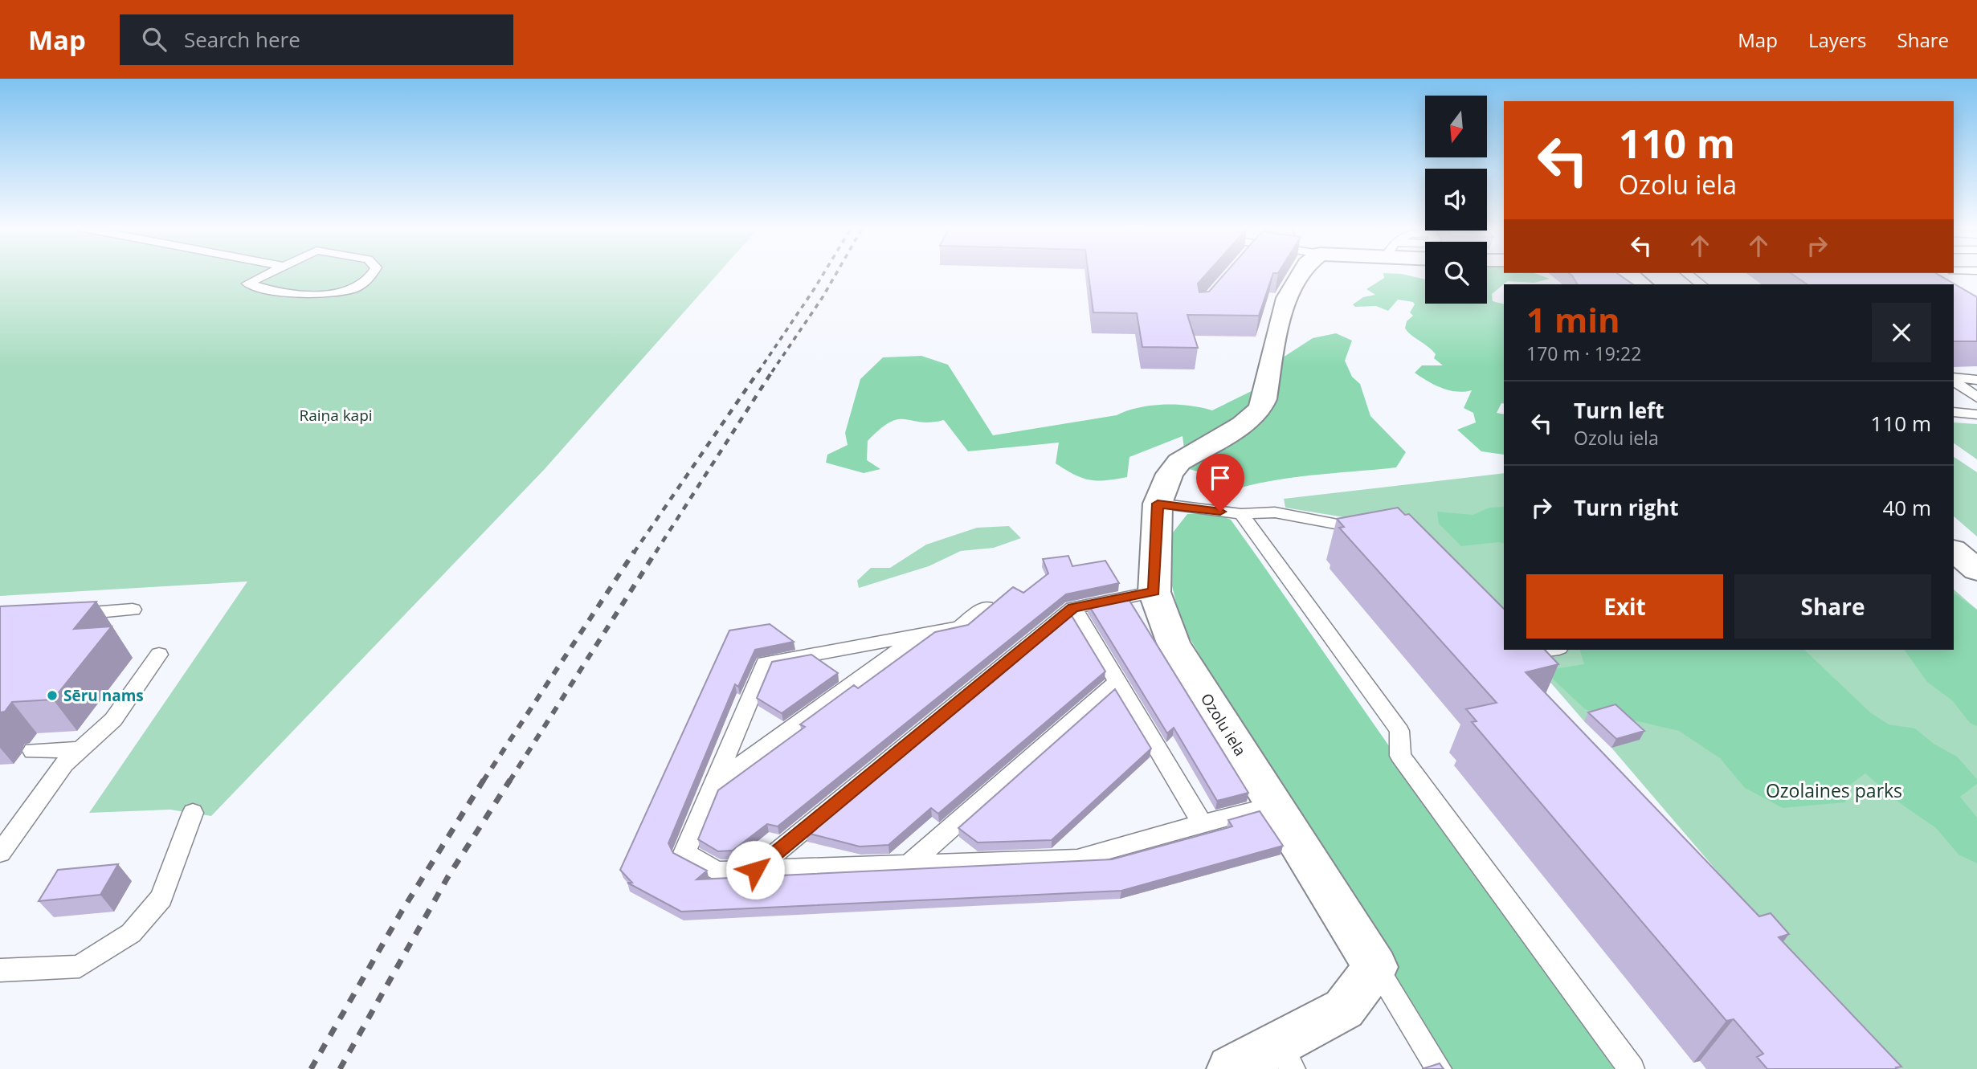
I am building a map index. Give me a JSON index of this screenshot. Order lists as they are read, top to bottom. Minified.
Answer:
{"streets":{"street":["Ozolu iela"]},"parks":["Raiņa kapi","Ozolaines parks"],"places":["Sēru nams"],"north":"bottom","page":{"header":"Map","search":"Search here","nav":["Map","Layers","Share"],"turn":["110 m","Ozolu iela"],"heading":["1 min","170 m · 19:22"],"list":[{"name":"Turn left","note":"Ozolu iela","value":"110 m"},{"name":"Turn right","value":"40 m"}],"buttons":["Exit","Share"]}}
